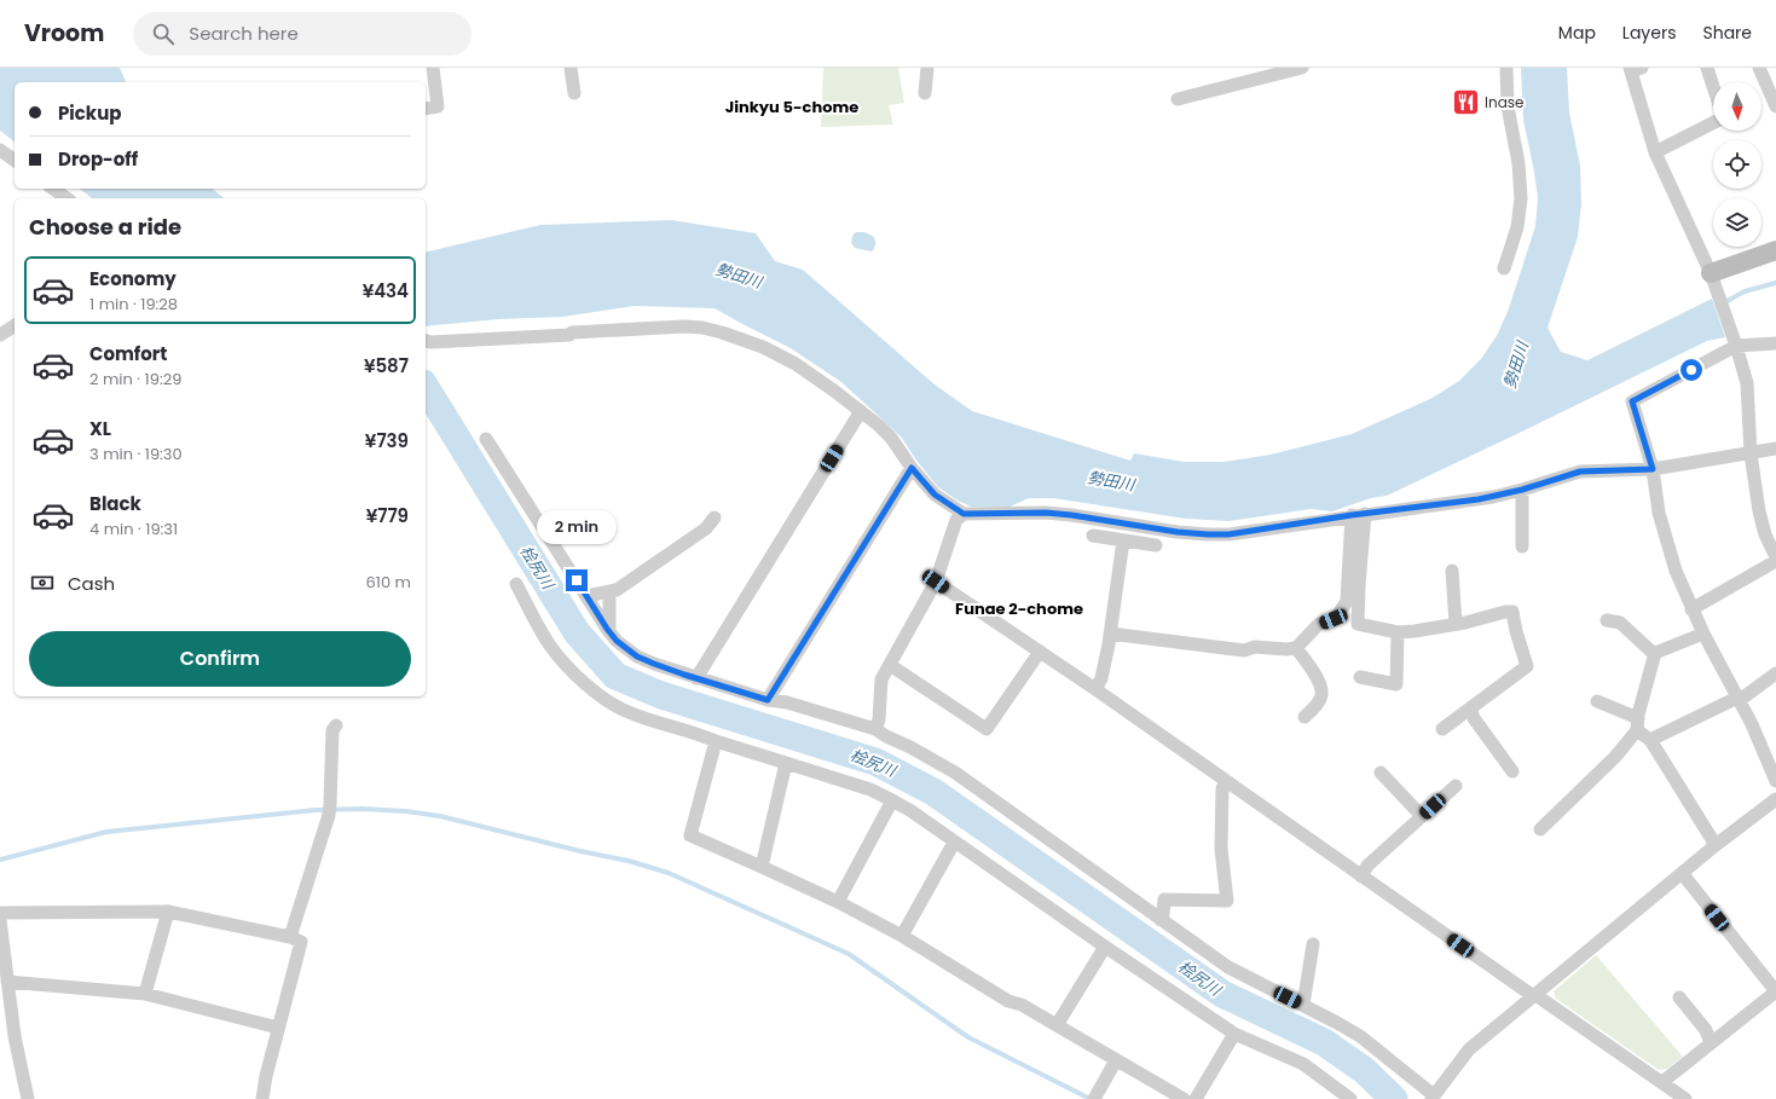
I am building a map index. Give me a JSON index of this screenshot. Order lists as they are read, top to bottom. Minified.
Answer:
{"districts":["Jinkyu 5-chome","Funae 2-chome"],"water":["勢田川","桧尻川"],"places":{"restaurant":["Inase"]},"north":"bottom","page":{"header":"Vroom","search":"Search here","nav":["Map","Layers","Share"],"banner":["Pickup","Drop-off"],"heading":"Choose a ride","list":[{"name":"Economy","note":"1 min · 19:28","value":"¥434"},{"name":"Comfort","note":"2 min · 19:29","value":"¥587"},{"name":"XL","note":"3 min · 19:30","value":"¥739"},{"name":"Black","note":"4 min · 19:31","value":"¥779"}],"bubble":"2 min","pay":["Cash","610 m"],"buttons":"Confirm"}}
